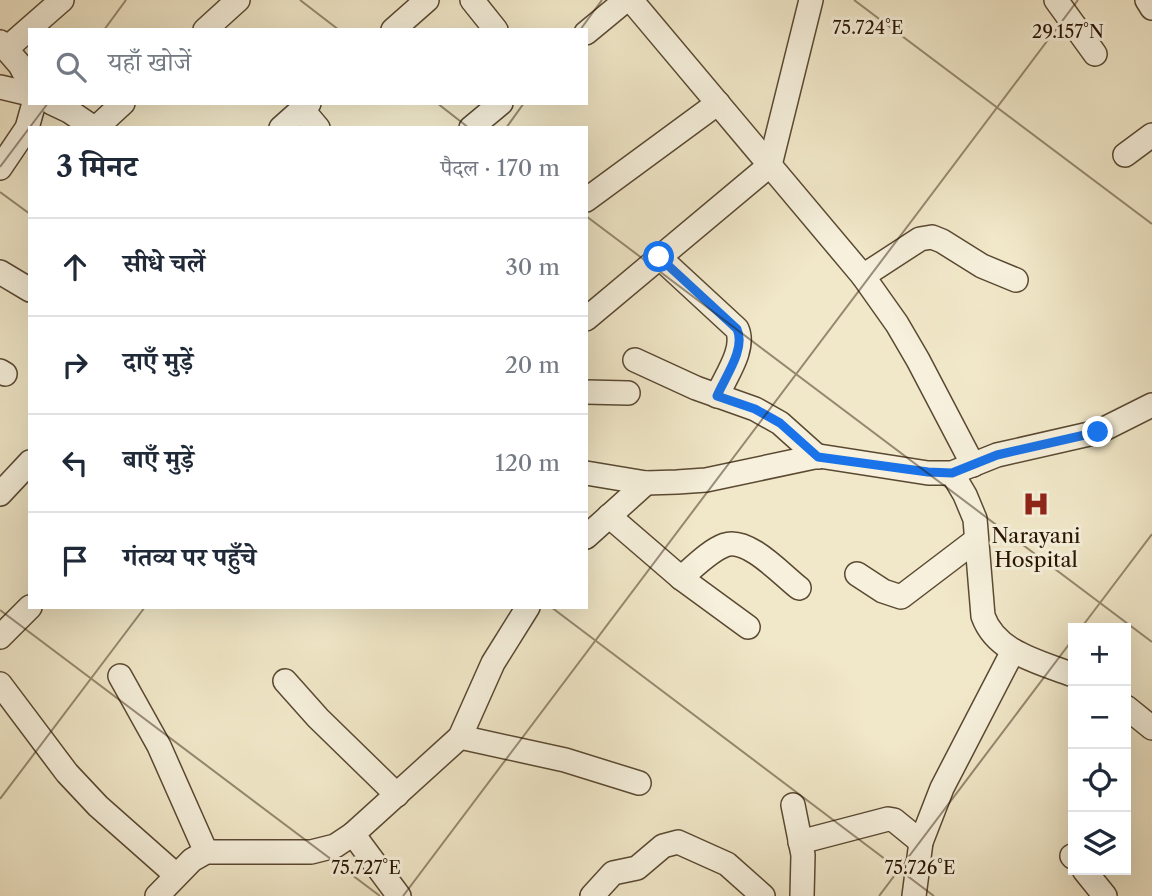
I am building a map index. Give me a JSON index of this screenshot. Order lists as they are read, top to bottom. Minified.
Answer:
{"places":{"hospital":["Narayani Hospital"]},"page":{"search":"यहाँ खोजें","heading":["3 मिनट","पैदल · 170 m"],"list":[["सीधे चलें","30 m"],["दाएँ मुड़ें","20 m"],["बाएँ मुड़ें","120 m"],"गंतव्य पर पहुँचे"],"map_buttons":["+","−"]},"coordinates":["75.724°E","29.157°N","75.727°E","75.726°E"]}
